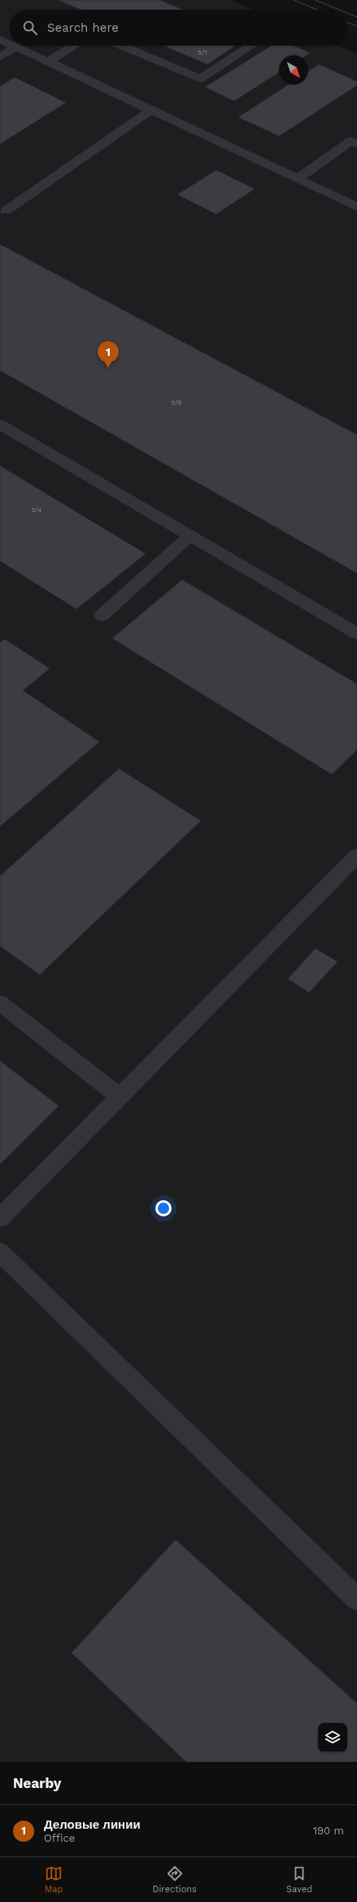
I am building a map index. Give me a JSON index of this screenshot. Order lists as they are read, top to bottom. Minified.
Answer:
{"house_numbers":["5/1","5/6","5/4"],"north":"bottom right","page":{"search":"Search here","pins":"1","heading":"Nearby","list":[{"mark":"1","name":"Деловые линии","note":"Office","value":"190 m"}],"nav":["Map","Directions","Saved"]}}
